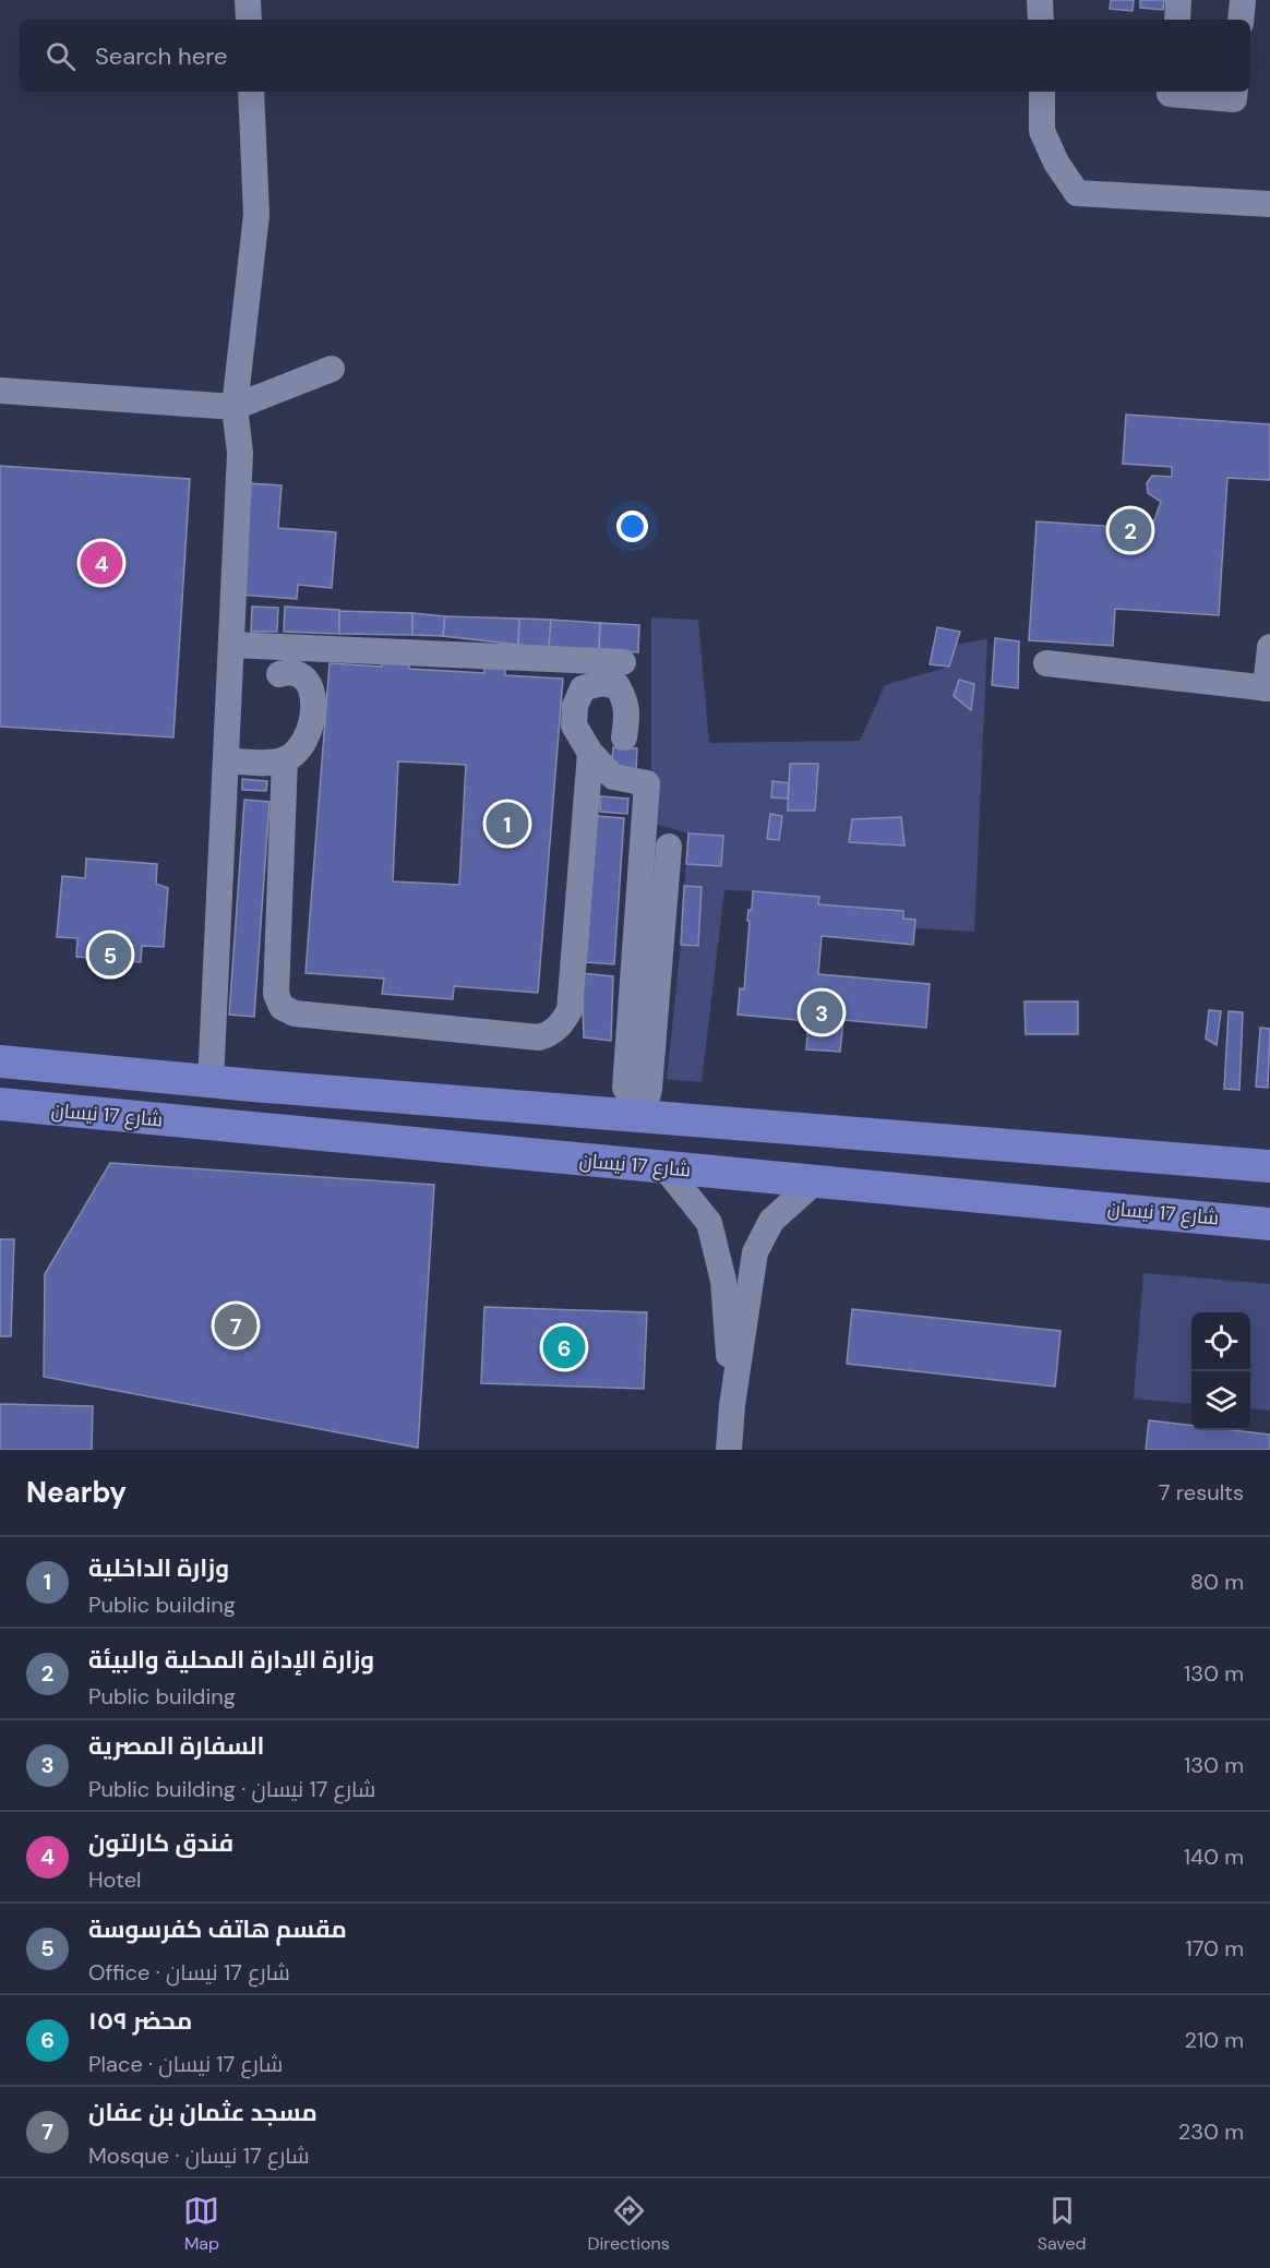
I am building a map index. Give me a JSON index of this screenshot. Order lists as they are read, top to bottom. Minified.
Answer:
{"streets":{"main road":["شارع 17 نيسان"]},"page":{"search":"Search here","pins":["2","4","1","5","3","7","6"],"heading":["Nearby","7 results"],"list":[{"mark":"1","name":"وزارة الداخلية","note":"Public building","value":"80 m"},{"mark":"2","name":"وزارة الإدارة المحلية والبيئة","note":"Public building","value":"130 m"},{"mark":"3","name":"السفارة المصرية","note":"Public building · شارع 17 نيسان","value":"130 m"},{"mark":"4","name":"فندق كارلتون","note":"Hotel","value":"140 m"},{"mark":"5","name":"مقسم هاتف كفرسوسة","note":"Office · شارع 17 نيسان","value":"170 m"},{"mark":"6","name":"محضر ١٥٩","note":"Place · شارع 17 نيسان","value":"210 m"},{"mark":"7","name":"مسجد عثمان بن عفان","note":"Mosque · شارع 17 نيسان","value":"230 m"}],"nav":["Map","Directions","Saved"]}}
